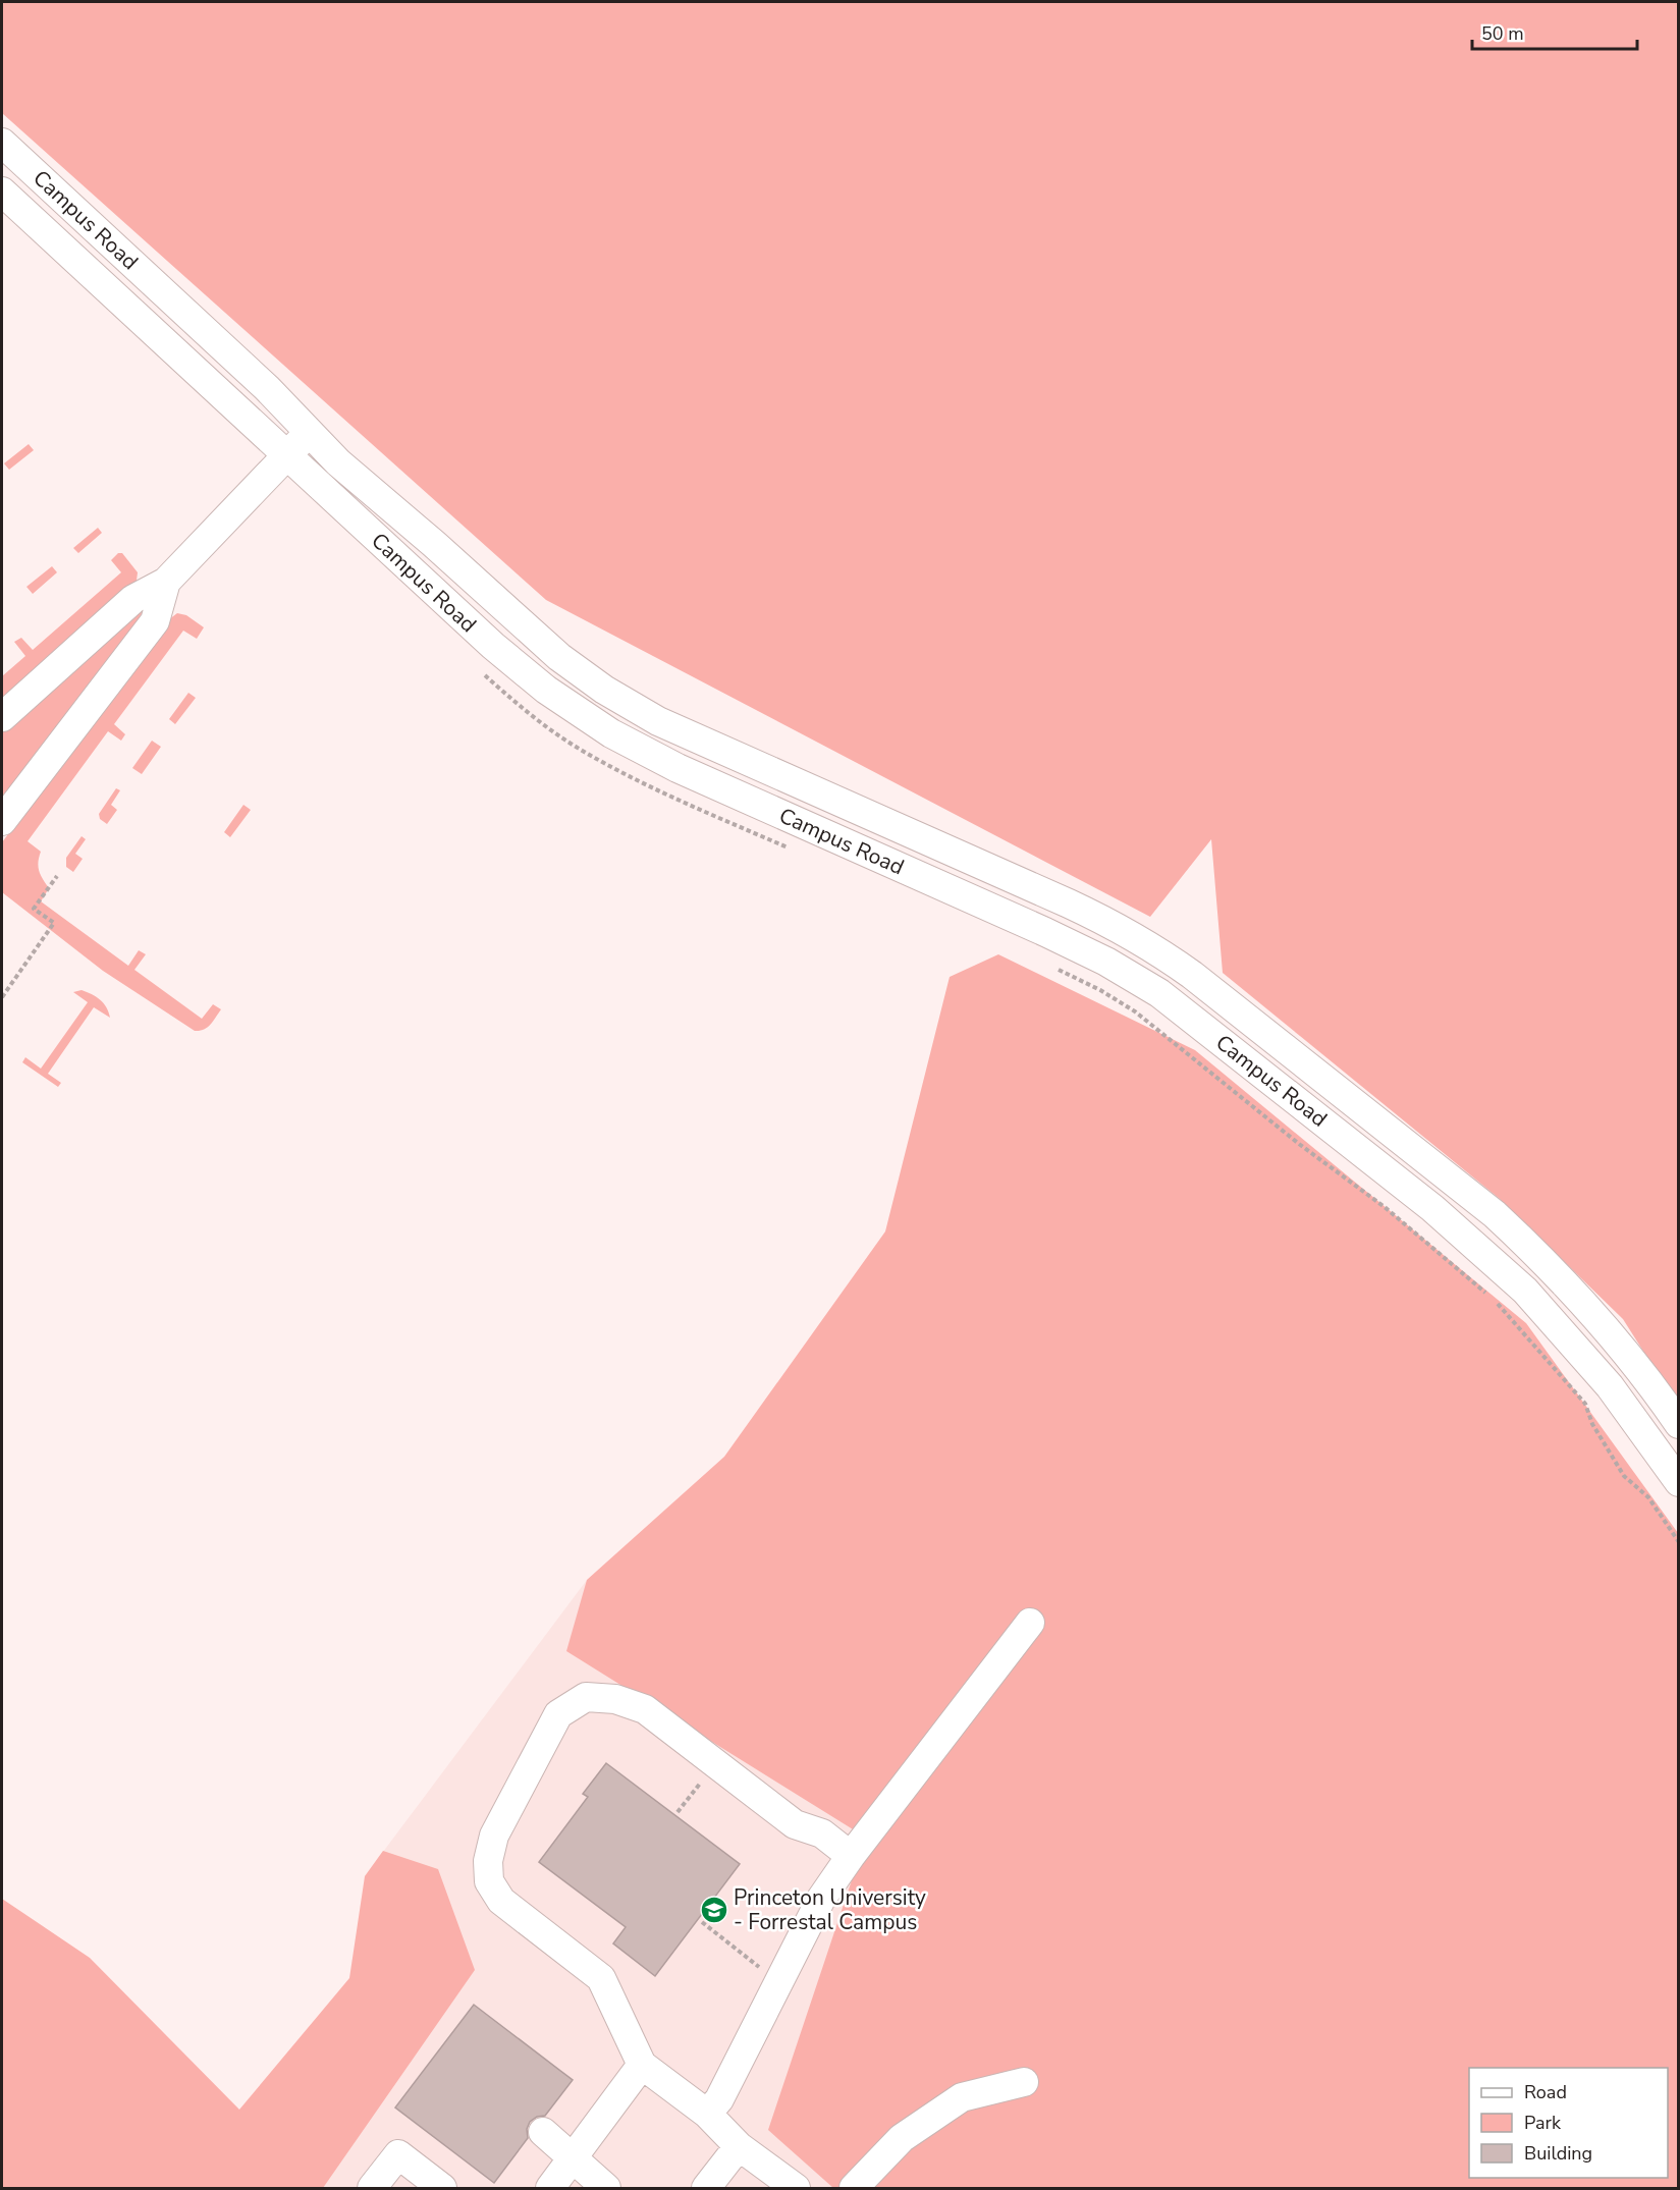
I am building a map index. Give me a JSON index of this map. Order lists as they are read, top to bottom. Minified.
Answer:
{"streets":{"street":["Campus Road"]},"places":{"school or university":["Princeton University - Forrestal Campus"]},"legend":["Road","Park","Building"],"scale_bar":"50 m"}
